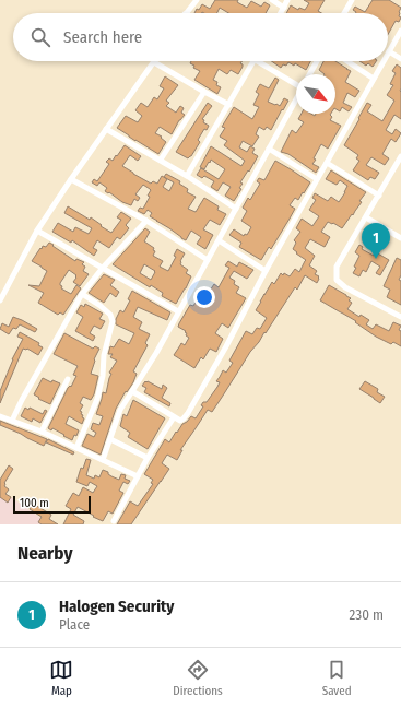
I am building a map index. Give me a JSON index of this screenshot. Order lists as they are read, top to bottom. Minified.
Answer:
{"scale_bar":"100 m","north":"bottom right","page":{"search":"Search here","pins":"1","scale":"100 m","heading":"Nearby","list":[{"mark":"1","name":"Halogen Security","note":"Place","value":"230 m"}],"nav":["Map","Directions","Saved"]}}
